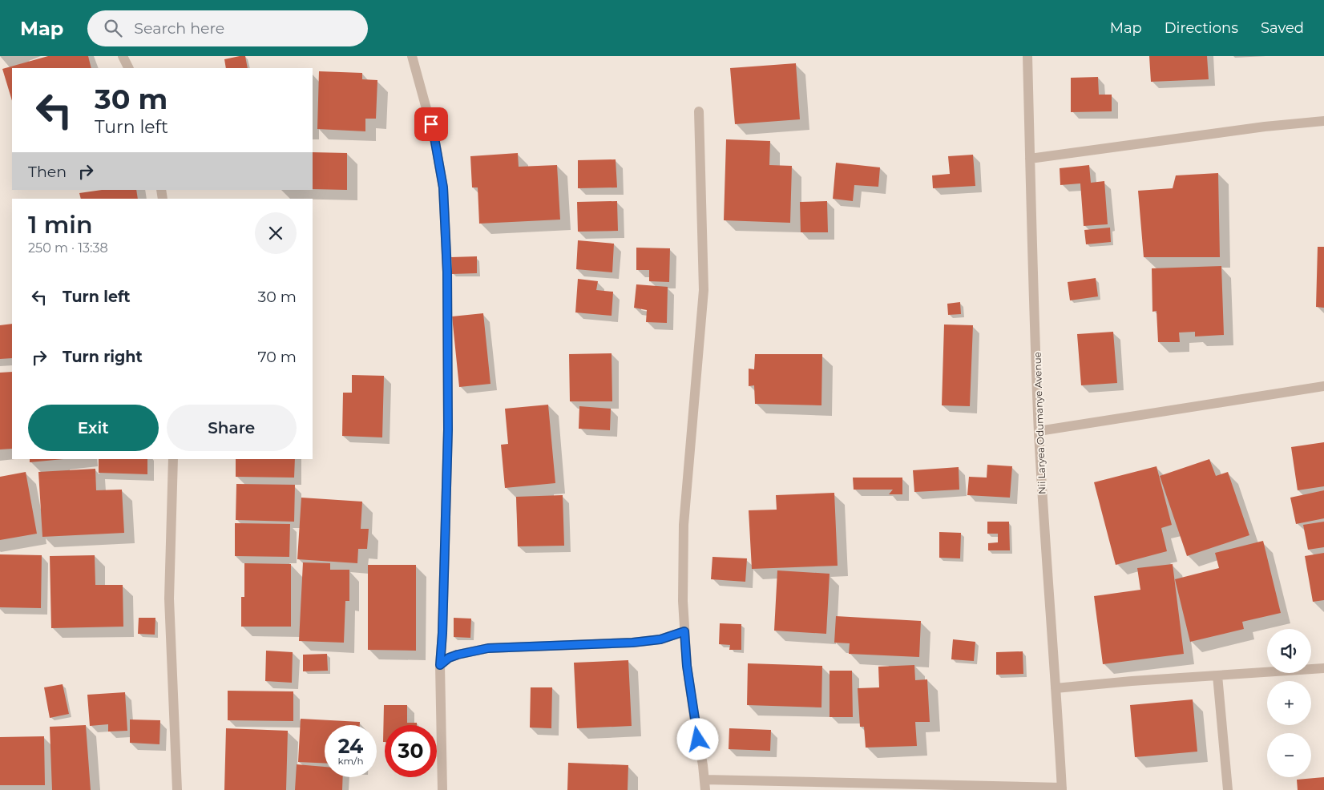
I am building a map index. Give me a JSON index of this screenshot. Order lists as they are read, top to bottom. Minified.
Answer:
{"streets":{"street":["Nii Laryea Odumanye Avenue"]},"page":{"header":"Map","search":"Search here","nav":["Map","Directions","Saved"],"turn":["30 m","Turn left"],"then":"Then","heading":["1 min","250 m · 13:38"],"list":[{"name":"Turn left","value":"30 m"},{"name":"Turn right","value":"70 m"}],"buttons":["Exit","Share"],"map_buttons":["+","−"],"speed":"24 km/h","limit":"30"}}
